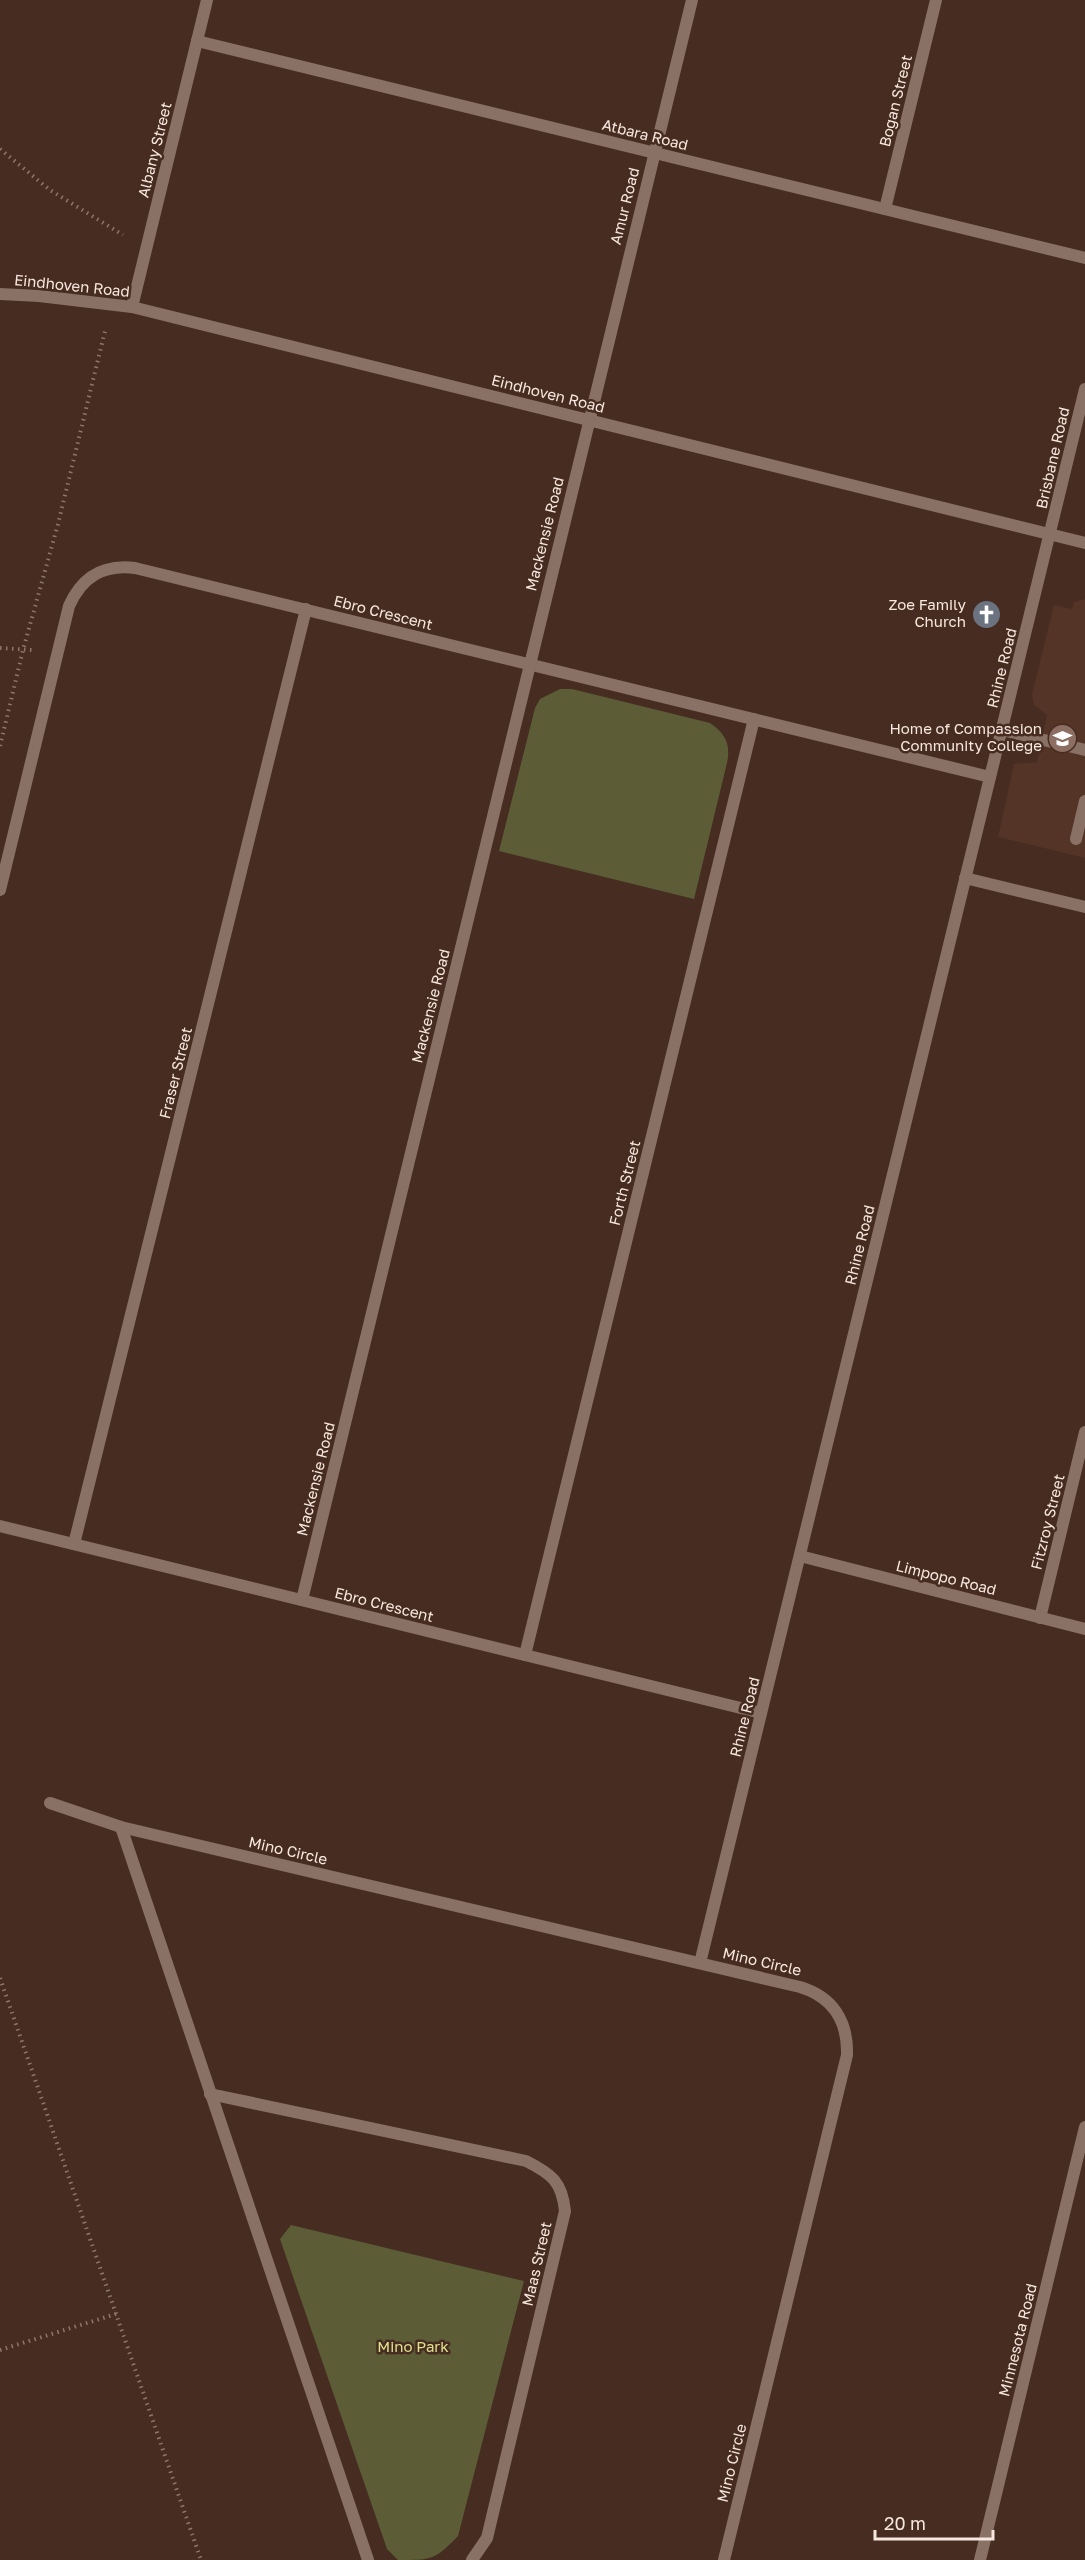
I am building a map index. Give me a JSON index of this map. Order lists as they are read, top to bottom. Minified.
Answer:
{"streets":{"street":["Bogan Street","Atbara Road","Albany Street","Amur Road","Eindhoven Road","Brisbane Road","Mackensie Road","Ebro Crescent","Rhine Road","Fraser Street","Forth Street","Fitzroy Street","Limpopo Road","Mino Circle","Maas Street","Minnesota Road"]},"crossings":[["Bogan Street","Atbara Road"],["Atbara Road","Albany Street"],["Atbara Road","Amur Road"],["Albany Street","Eindhoven Road"],["Amur Road","Eindhoven Road"],["Amur Road","Mackensie Road"],["Eindhoven Road","Brisbane Road"],["Eindhoven Road","Mackensie Road"],["Eindhoven Road","Rhine Road"],["Brisbane Road","Rhine Road"],["Mackensie Road","Ebro Crescent"],["Ebro Crescent","Rhine Road"],["Ebro Crescent","Fraser Street"],["Ebro Crescent","Forth Street"],["Rhine Road","Limpopo Road"],["Rhine Road","Mino Circle"],["Fitzroy Street","Limpopo Road"]],"parks":["Mino Park"],"places":{"church":["Zoe Family Church"],"school or university":["Home of Compassion Community College"]},"scale_bar":"20 m"}
